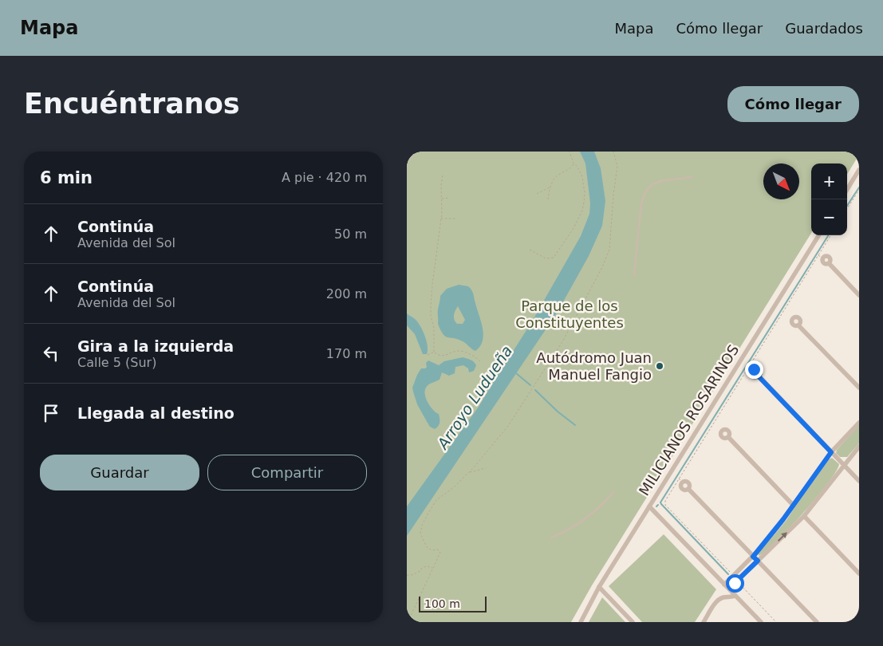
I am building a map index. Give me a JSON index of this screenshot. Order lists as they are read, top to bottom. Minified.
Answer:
{"streets":{"street":["MILICIANOS ROSARINOS"]},"water":["Arroyo Ludueña"],"parks":["Parque de los Constituyentes"],"places":["Autódromo Juan Manuel Fangio"],"scale_bar":"100 m","north":"bottom right","page":{"header":"Mapa","nav":["Mapa","Cómo llegar","Guardados"],"buttons":["Cómo llegar",["Guardar","Compartir"]],"title":"Encuéntranos","heading":["6 min","A pie · 420 m"],"map_buttons":["+","−"],"list":[["Continúa","Avenida del Sol","50 m"],["Continúa","Avenida del Sol","200 m"],["Gira a la izquierda","Calle 5 (Sur)","170 m"],"Llegada al destino"],"scale":"100 m"}}
